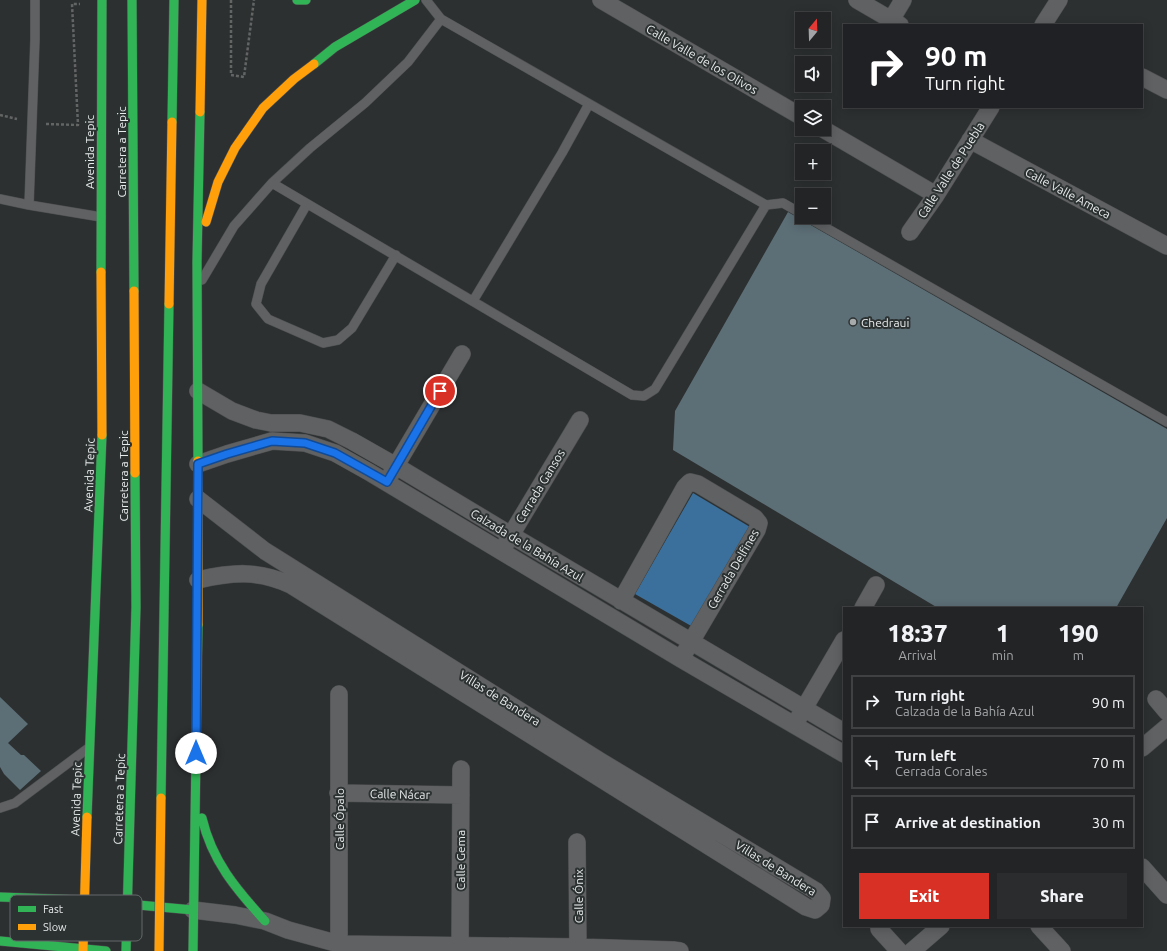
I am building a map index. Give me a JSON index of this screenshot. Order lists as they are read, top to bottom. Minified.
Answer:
{"streets":{"main road":["Avenida Tepic","Carretera a Tepic"],"street":["Calle Valle de los Olivos","Calle Valle de Puebla","Calle Valle Ameca","Cerrada Gansos","Calzada de la Bahía Azul","Cerrada Delfines","Villas de Bandera","Calle Nácar","Calle Ópalo","Calle Gema","Calle Ónix"]},"crossings":[["Calle Valle de Puebla","Calle Valle Ameca"],["Cerrada Gansos","Calzada de la Bahía Azul"],["Calzada de la Bahía Azul","Cerrada Delfines"],["Calle Nácar","Calle Ópalo"],["Calle Nácar","Calle Gema"]],"places":["Chedraui"],"legend":["Fast","Slow"],"north":"top","page":{"map_buttons":["+","−"],"turn":["90 m","Turn right"],"eta":["18:37","Arrival","1","min","190","m"],"list":[{"name":"Turn right","note":"Calzada de la Bahía Azul","value":"90 m"},{"name":"Turn left","note":"Cerrada Corales","value":"70 m"},{"name":"Arrive at destination","value":"30 m"}],"buttons":["Exit","Share"]}}
